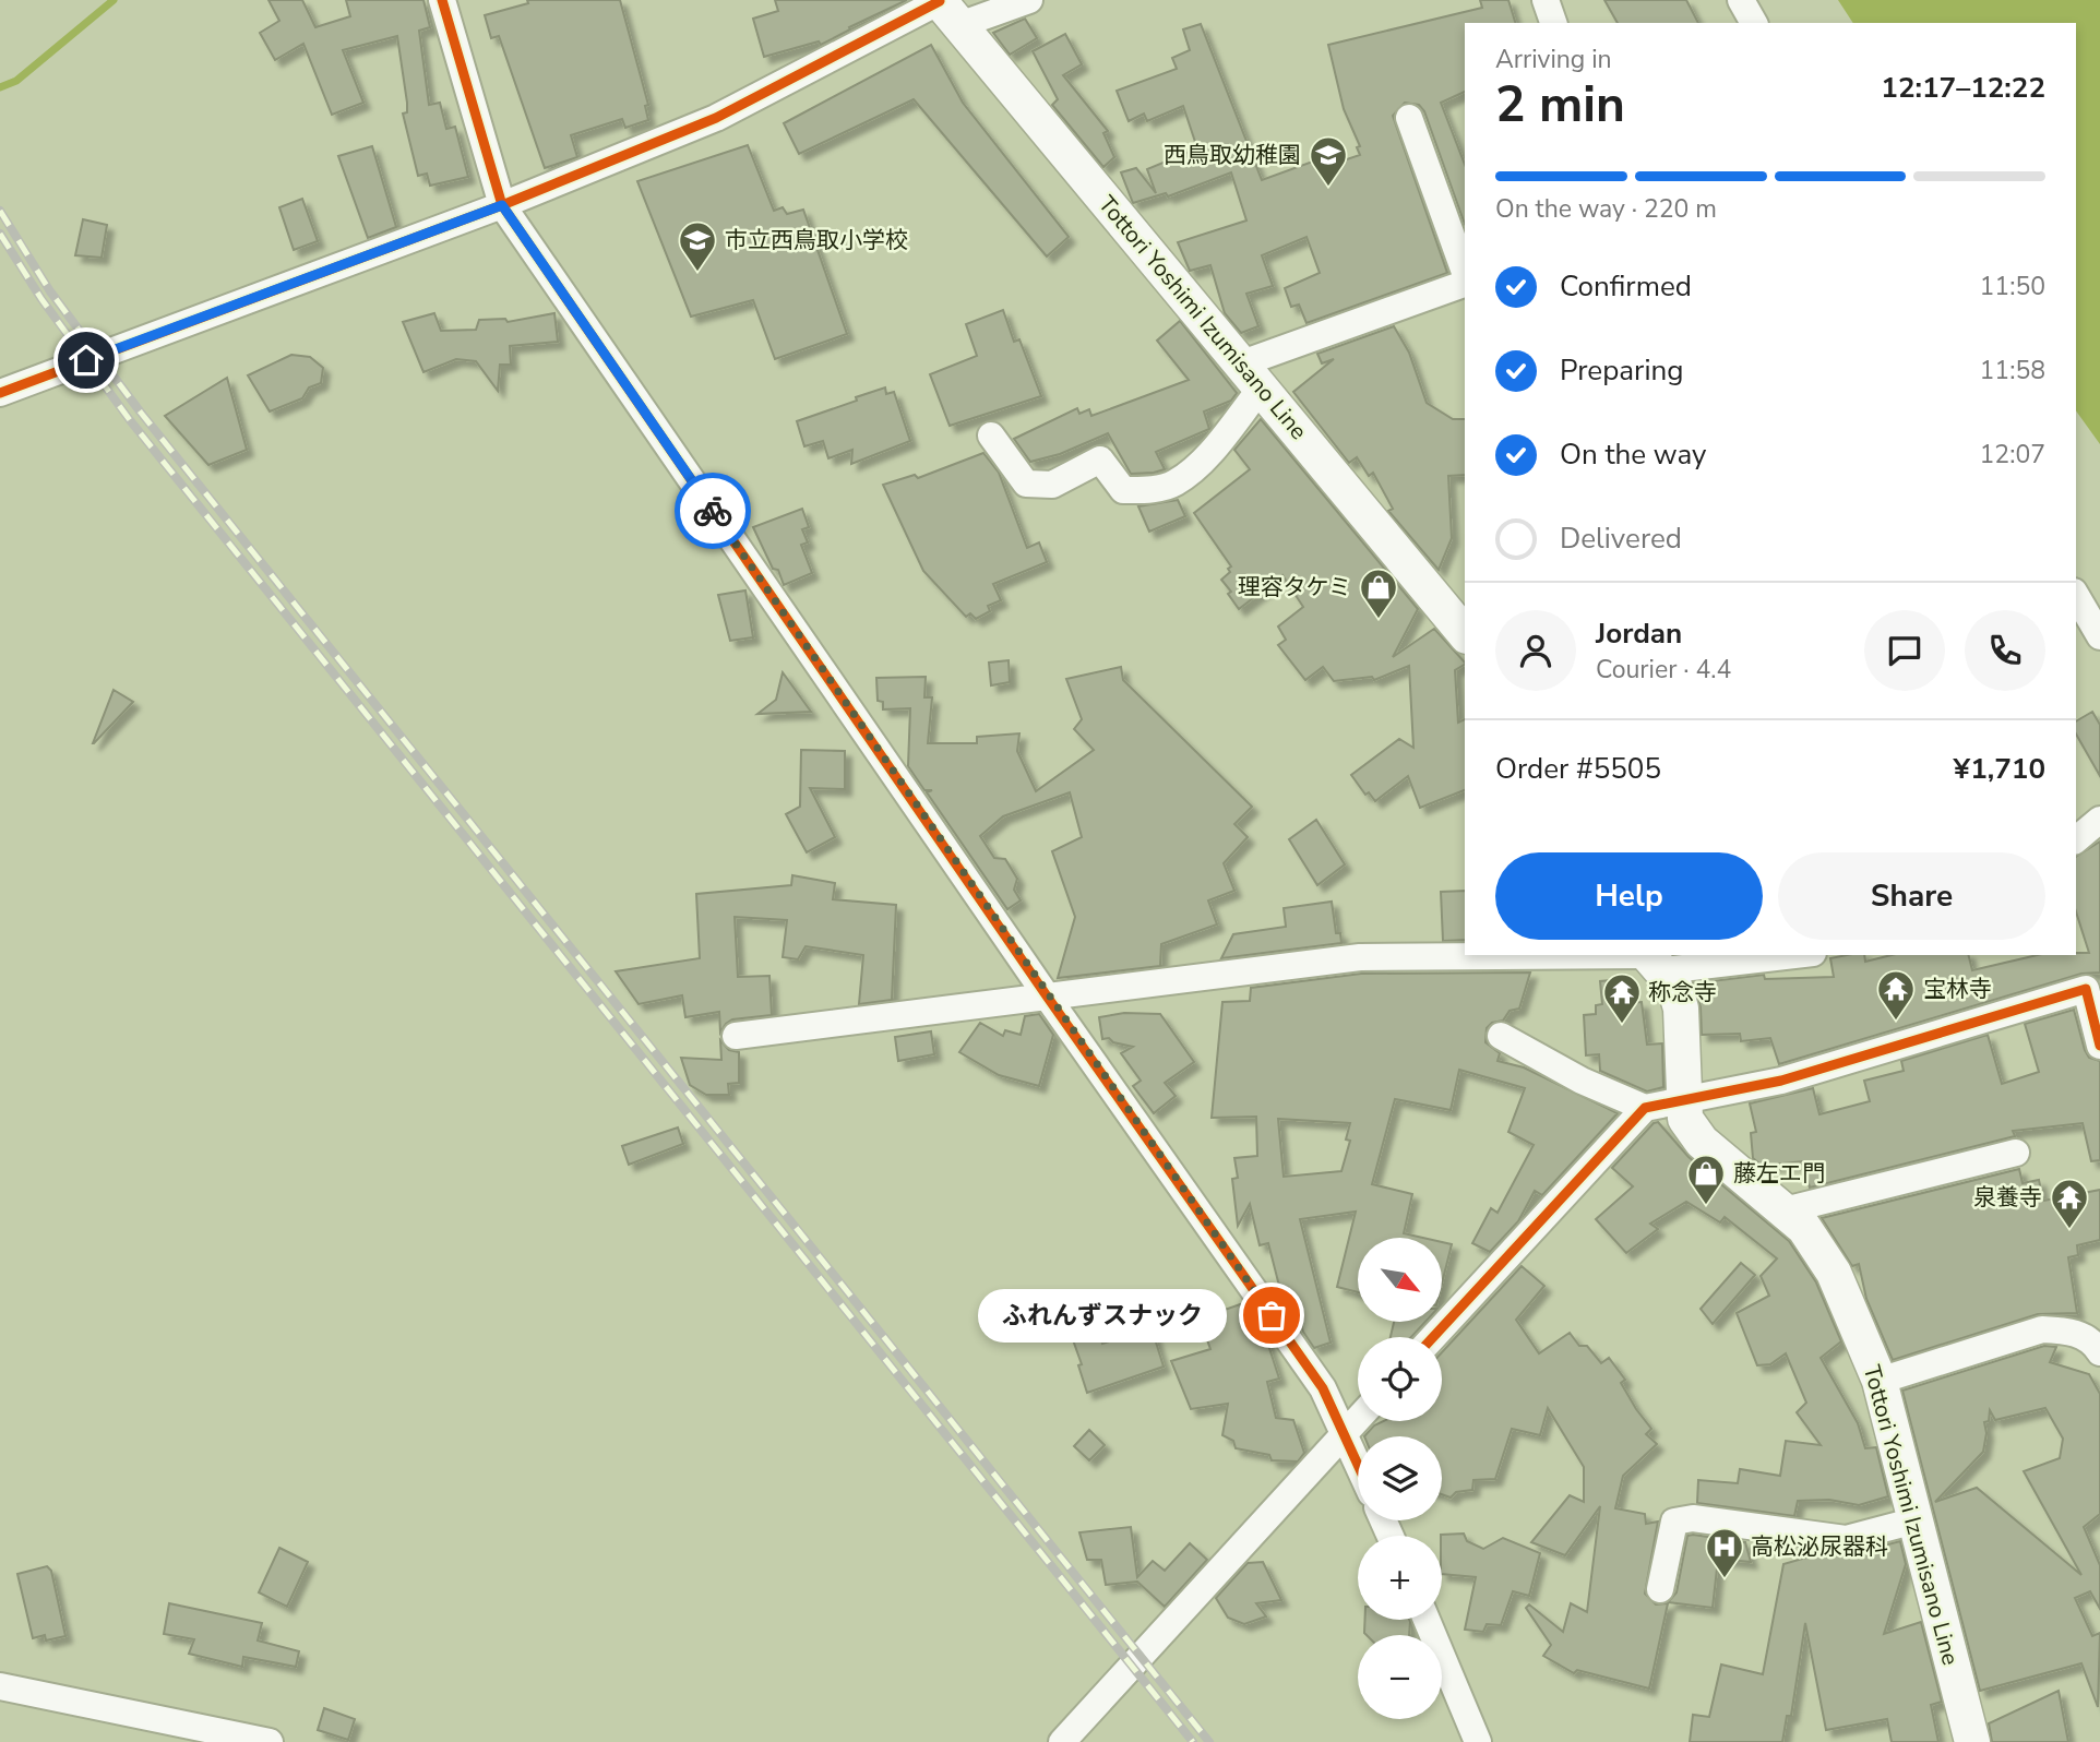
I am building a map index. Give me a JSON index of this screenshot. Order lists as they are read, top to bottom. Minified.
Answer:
{"streets":{"main road":["Tottori Yoshimi Izumisano Line"]},"places":{"school or university":["西鳥取幼稚園","市立西鳥取小学校"],"shop":["理容タケミ","藤左エ門"],"temple":["宝林寺","称念寺","泉養寺"],"other":["ふれんずスナック"],"hospital":["高松泌尿器科"]},"north":"bottom right","page":{"heading":["2 min","Arriving in","12:17–12:22"],"panel":["Jordan","Courier · 4.4","Order #5505","¥1,710"],"bar":"On the way · 220 m","list":[["Confirmed","11:50"],["Preparing","11:58"],["On the way","12:07"],"Delivered"],"buttons":["Help","Share"],"map_buttons":["+","−"],"bubble":"ふれんずスナック"}}
